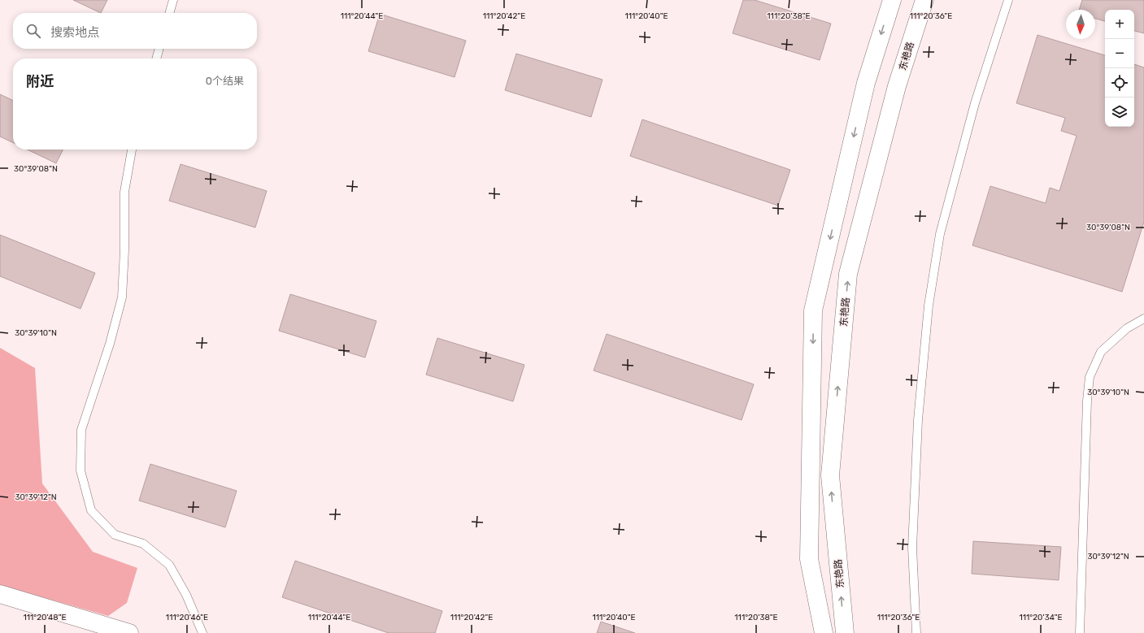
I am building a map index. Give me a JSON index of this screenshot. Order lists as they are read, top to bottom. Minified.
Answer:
{"streets":{"main road":["东艳路"]},"north":"bottom","page":{"map_buttons":["+","−"],"search":"搜索地点","heading":["附近","0个结果"]},"coordinates":["111°20'44\"E","111°20'42\"E","111°20'40\"E","111°20'38\"E","111°20'36\"E","30°39'08\"N","30°39'10\"N","30°39'12\"N","111°20'48\"E","111°20'46\"E","111°20'34\"E"]}
